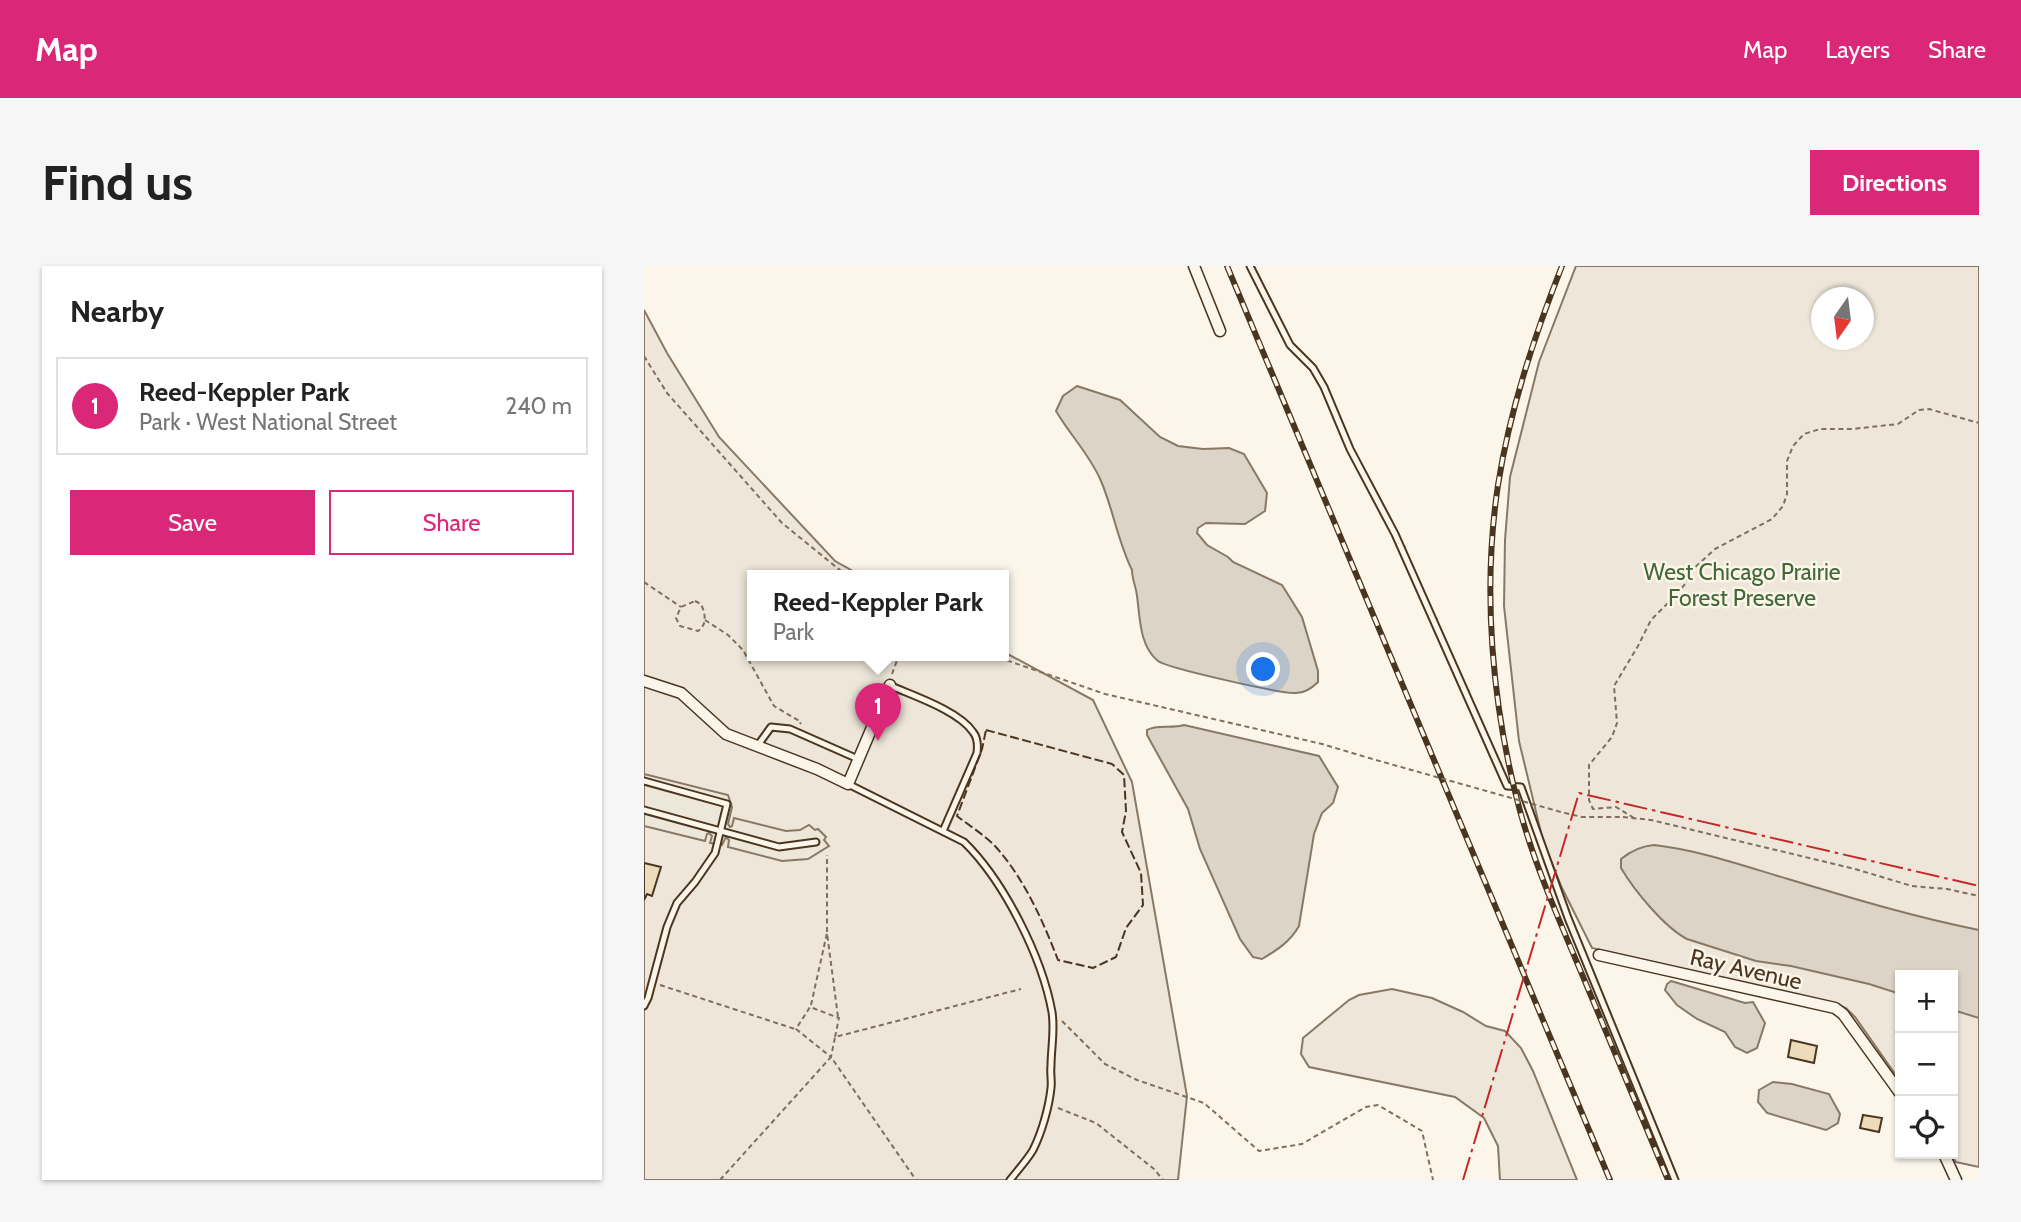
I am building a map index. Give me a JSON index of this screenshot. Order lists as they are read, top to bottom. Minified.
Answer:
{"streets":{"street":["Ray Avenue"]},"parks":["West Chicago Prairie Forest Preserve"],"north":"bottom","page":{"header":"Map","nav":["Map","Layers","Share"],"buttons":["Directions",["Save","Share"]],"title":"Find us","heading":"Nearby","list":[{"mark":"1","name":"Reed-Keppler Park","note":"Park · West National Street","value":"240 m"}],"popup":["Reed-Keppler Park","Park"],"pins":"1","map_buttons":["+","−"]}}
